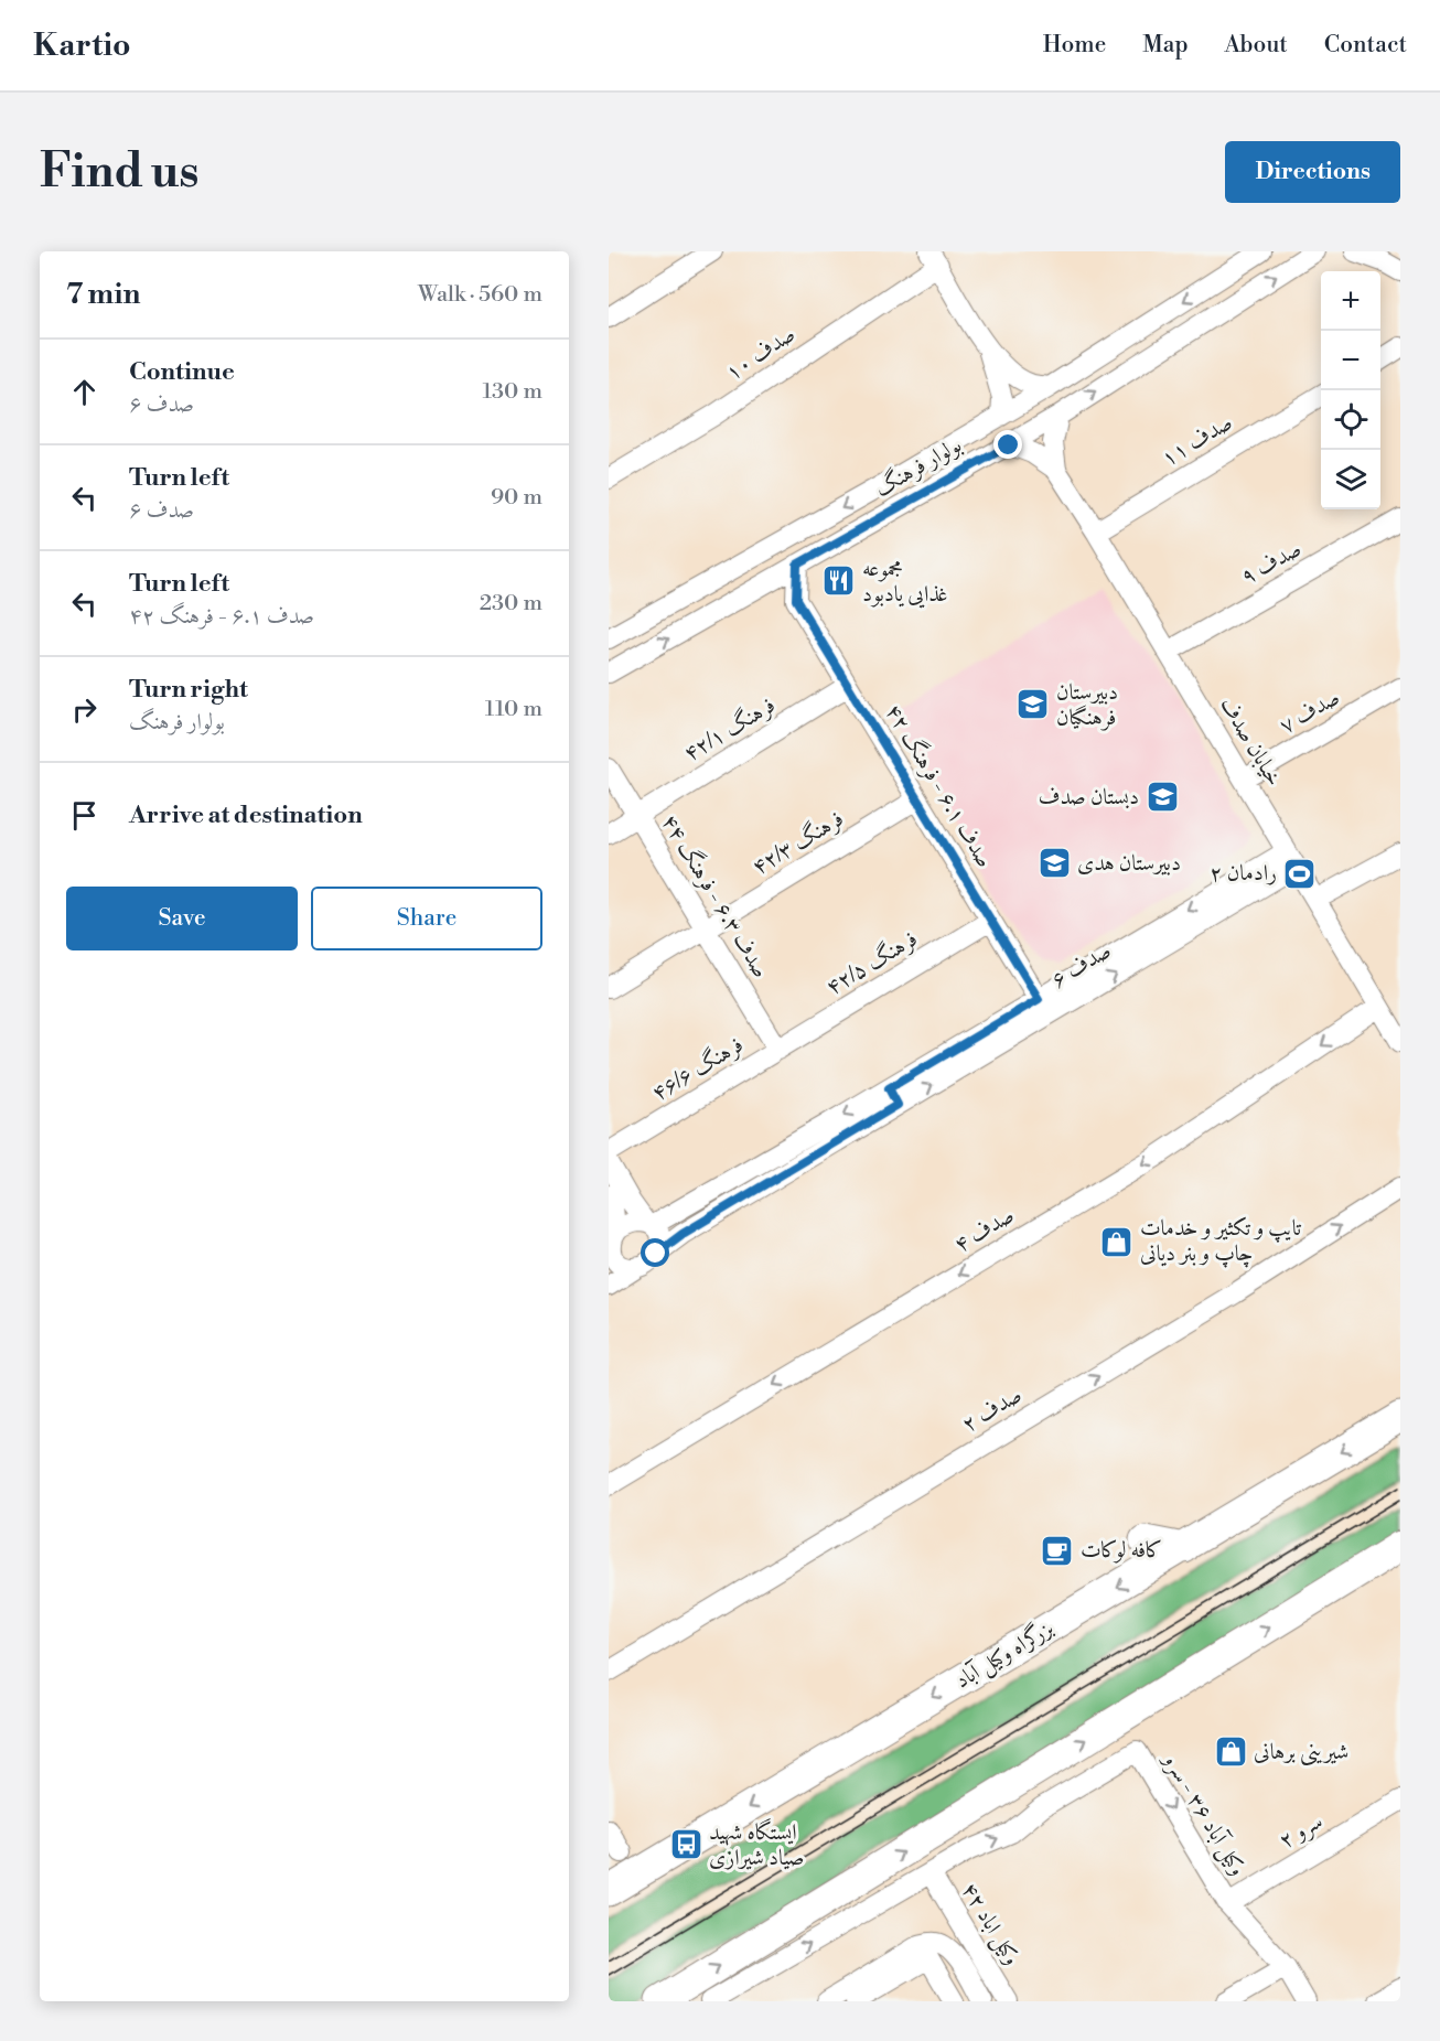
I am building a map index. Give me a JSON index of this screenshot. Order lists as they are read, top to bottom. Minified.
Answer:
{"streets":{"highway":["بزرگراه وکیل آباد"],"street":["صدف ۱۰","صدف ۱۱","بولوار فرهنگ","صدف ۹","صدف ۷","فرهنگ ۴۲/۱","خیابان صدف","صدف ۶.۱ - فرهنگ ۴۲","فرهنگ ۴۲/۳","صدف ۶.۳ - فرهنگ ۴۴","فرهنگ ۴۲/۵","صدف ۶","فرهنگ ۴۶/۶","صدف ۴","صدف ۲","وکیل آباد ۳۶ - سرو","سرو ۲","وکیل اباد ۴۲"]},"crossings":[["صدف ۱۱","خیابان صدف"],["صدف ۹","خیابان صدف"],["صدف ۷","خیابان صدف"],["فرهنگ ۴۲/۱","صدف ۶.۱ - فرهنگ ۴۲"],["فرهنگ ۴۲/۱","صدف ۶.۳ - فرهنگ ۴۴"],["خیابان صدف","صدف ۶"],["خیابان صدف","صدف ۴"],["صدف ۶.۱ - فرهنگ ۴۲","فرهنگ ۴۲/۳"],["صدف ۶.۱ - فرهنگ ۴۲","فرهنگ ۴۲/۵"],["صدف ۶.۱ - فرهنگ ۴۲","صدف ۶"],["فرهنگ ۴۲/۳","صدف ۶.۳ - فرهنگ ۴۴"],["صدف ۶.۳ - فرهنگ ۴۴","فرهنگ ۴۲/۵"],["صدف ۶.۳ - فرهنگ ۴۴","فرهنگ ۴۶/۶"],["فرهنگ ۴۲/۵","فرهنگ ۴۶/۶"],["وکیل آباد ۳۶ - سرو","سرو ۲"],["وکیل آباد ۳۶ - سرو","وکیل اباد ۴۲"]],"one_way":["صدف ۴","صدف ۲"],"places":{"restaurant":["مجموعه غذایی یادبود"],"school or university":["دبیرستان فرهنگیان","دبستان صدف","دبیرستان هدی"],"sports":["رادمان ۲"],"shop":["تایپ و تکثیر و خدمات چاپ و بنر دیانی","شیرینی برهانی"],"cafe":["کافه لوکات"],"bus stop":["ایستگاه شهید صیاد شیرازی"]},"page":{"header":"Kartio","nav":["Home","Map","About","Contact"],"buttons":["Directions",["Save","Share"]],"title":"Find us","heading":["7 min","Walk · 560 m"],"map_buttons":["+","−"],"list":[["Continue","صدف ۶","130 m"],["Turn left","صدف ۶","90 m"],["Turn left","صدف ۶.۱ - فرهنگ ۴۲","230 m"],["Turn right","بولوار فرهنگ","110 m"],"Arrive at destination"]}}
